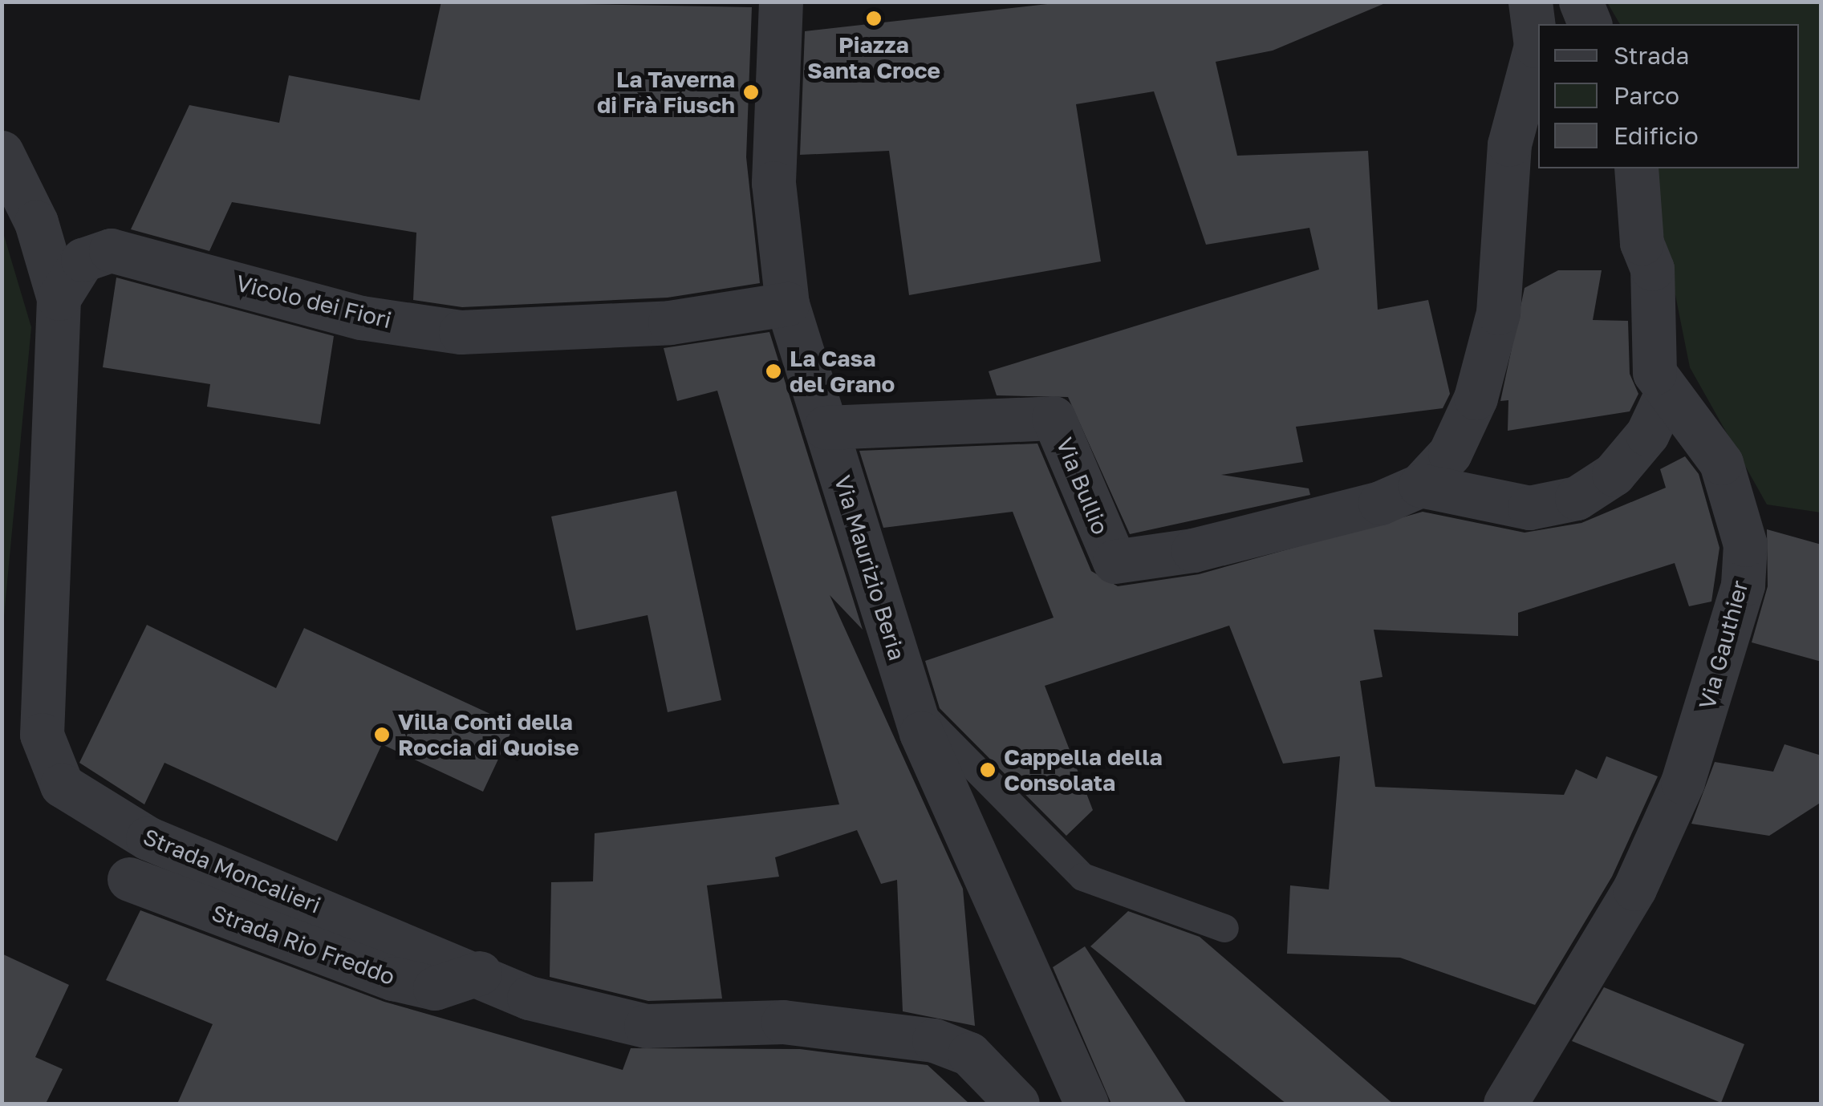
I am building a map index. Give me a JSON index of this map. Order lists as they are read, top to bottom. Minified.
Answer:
{"streets":{"street":["Vicolo dei Fiori","Via Bullio","Via Maurizio Beria","Via Gauthier","Strada Moncalieri","Strada Rio Freddo"]},"crossings":[["Vicolo dei Fiori","Via Maurizio Beria"],["Vicolo dei Fiori","Strada Moncalieri"],["Via Bullio","Via Maurizio Beria"],["Strada Moncalieri","Strada Rio Freddo"]],"places":["Piazza Santa Croce","La Taverna di Frà Fiusch","La Casa del Grano","Villa Conti della Roccia di Quoise","Cappella della Consolata"],"legend":["Strada","Parco","Edificio"]}
